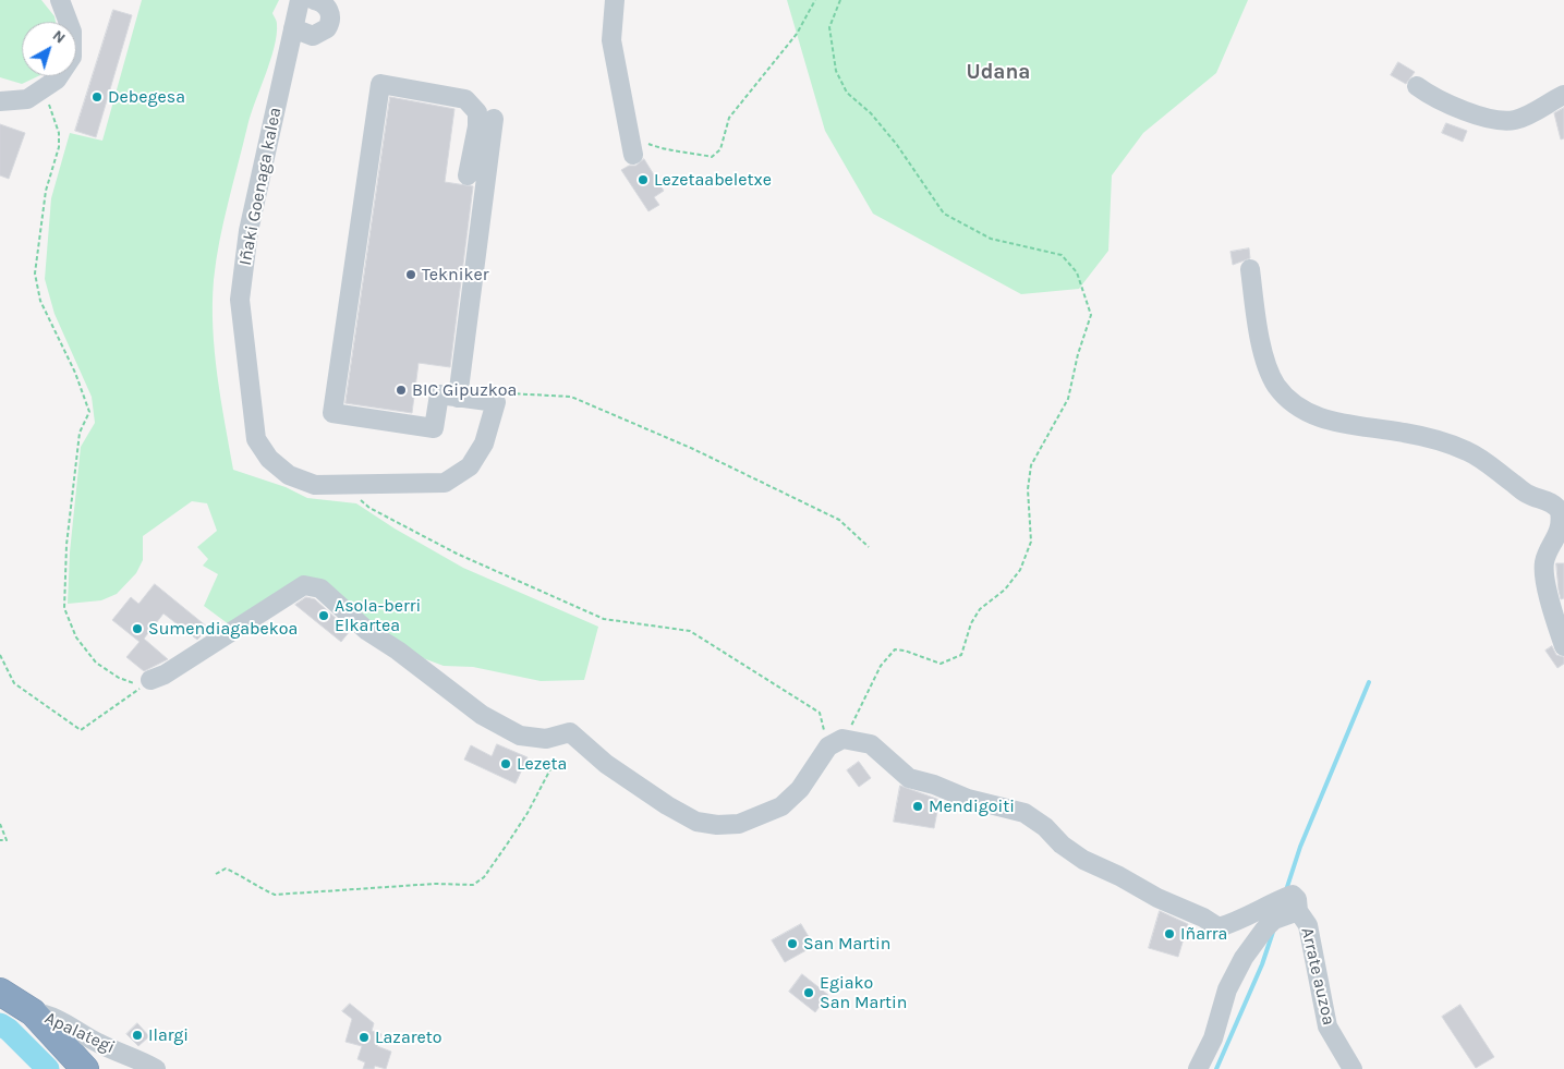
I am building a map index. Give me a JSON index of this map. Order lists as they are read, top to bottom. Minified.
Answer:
{"streets":{"street":["Iñaki Goenaga kalea","Arrate auzoa","Apalategi"]},"districts":["Udana"],"places":["Debegesa","Lezetaabeletxe","Tekniker","BIC Gipuzkoa","Asola-berri Elkartea","Sumendiagabekoa","Lezeta","Mendigoiti","Iñarra","San Martin","Egiako San Martin","Ilargi","Lazareto"],"north":"top right"}
